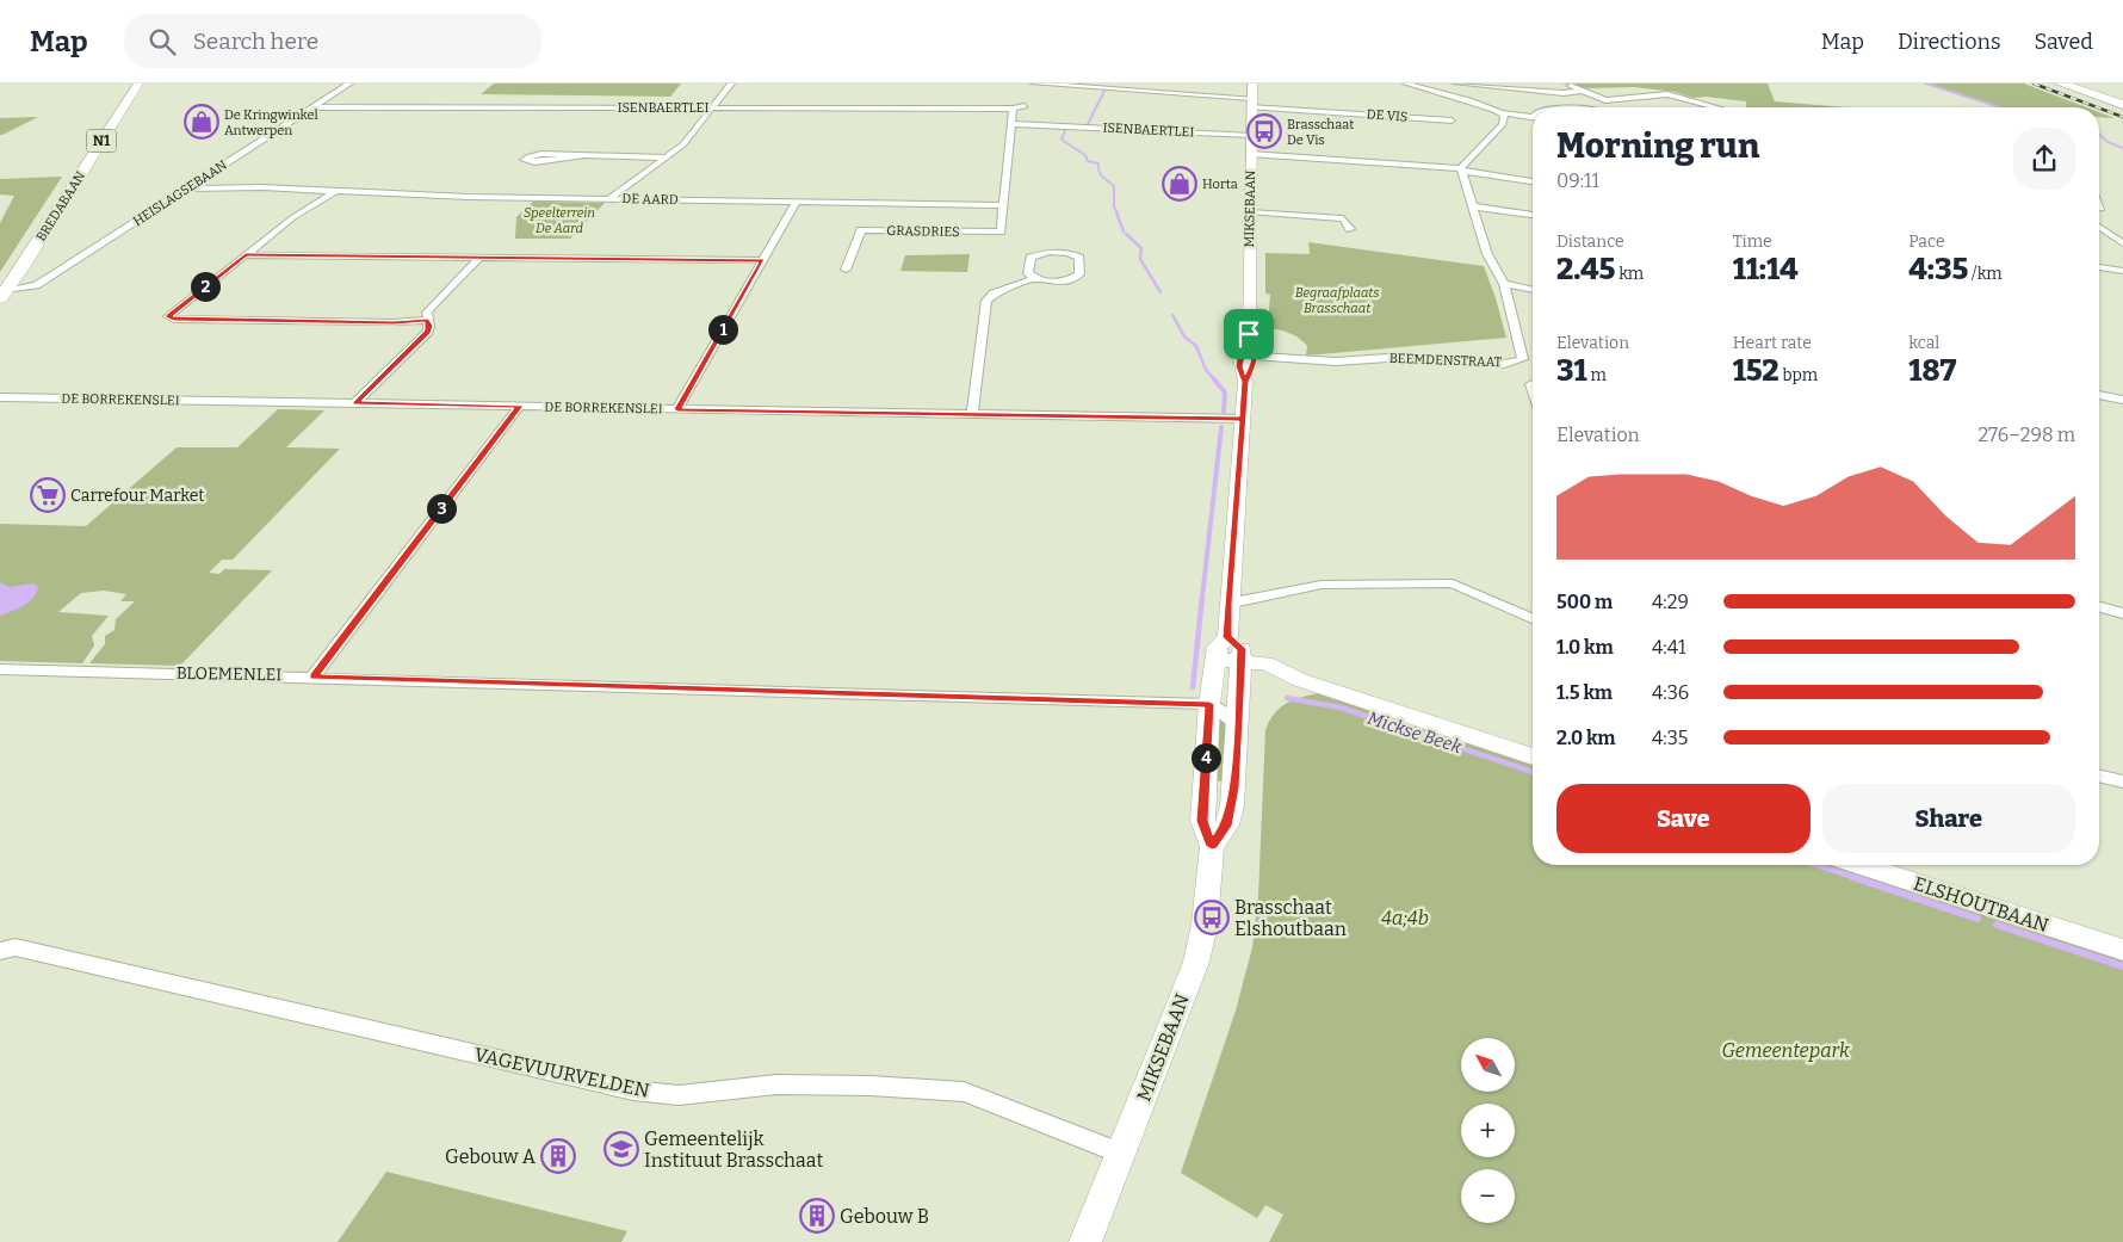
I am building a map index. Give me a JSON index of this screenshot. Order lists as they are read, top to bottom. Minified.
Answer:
{"streets":{"main road":["N1","BREDABAAN"],"street":["ISENBAERTLEI","DE VIS","HEISLAGSEBAAN","DE AARD","MIKSEBAAN","GRASDRIES","BEEMDENSTRAAT","DE BORREKENSLEI","BLOEMENLEI","ELSHOUTBAAN","VAGEVUURVELDEN"]},"crossings":[["ISENBAERTLEI","HEISLAGSEBAAN"],["ISENBAERTLEI","MIKSEBAAN"],["DE VIS","MIKSEBAAN"],["HEISLAGSEBAAN","DE AARD"],["HEISLAGSEBAAN","BREDABAAN"],["DE AARD","GRASDRIES"],["MIKSEBAAN","BEEMDENSTRAAT"],["MIKSEBAAN","DE BORREKENSLEI"],["MIKSEBAAN","BLOEMENLEI"],["MIKSEBAAN","VAGEVUURVELDEN"]],"water":["Mickse Beek"],"parks":["Speelterrein De Aard","Begraafplaats Brasschaat","4a;4b","Gemeentepark"],"places":{"shop":["De Kringwinkel Antwerpen","Horta"],"bus stop":["Brasschaat De Vis","Brasschaat Elshoutbaan"],"supermarket":["Carrefour Market"],"school or university":["Gemeentelijk Instituut Brasschaat"],"building":["Gebouw A","Gebouw B"]},"north":"top left","page":{"header":"Map","search":"Search here","nav":["Map","Directions","Saved"],"heading":["Morning run","09:11"],"stats":[["Distance","2.45 km"],["Time","11:14"],["Pace","4:35 /km"],["Elevation","31 m"],["Heart rate","152 bpm"],["kcal","187"]],"pins":["2","1","3","4"],"chart":["Elevation","276–298 m"],"list":[{"name":"500 m","note":"4:29"},{"name":"1.0 km","note":"4:41"},{"name":"1.5 km","note":"4:36"},{"name":"2.0 km","note":"4:35"}],"buttons":["Save","Share"],"map_buttons":["+","−"]}}
